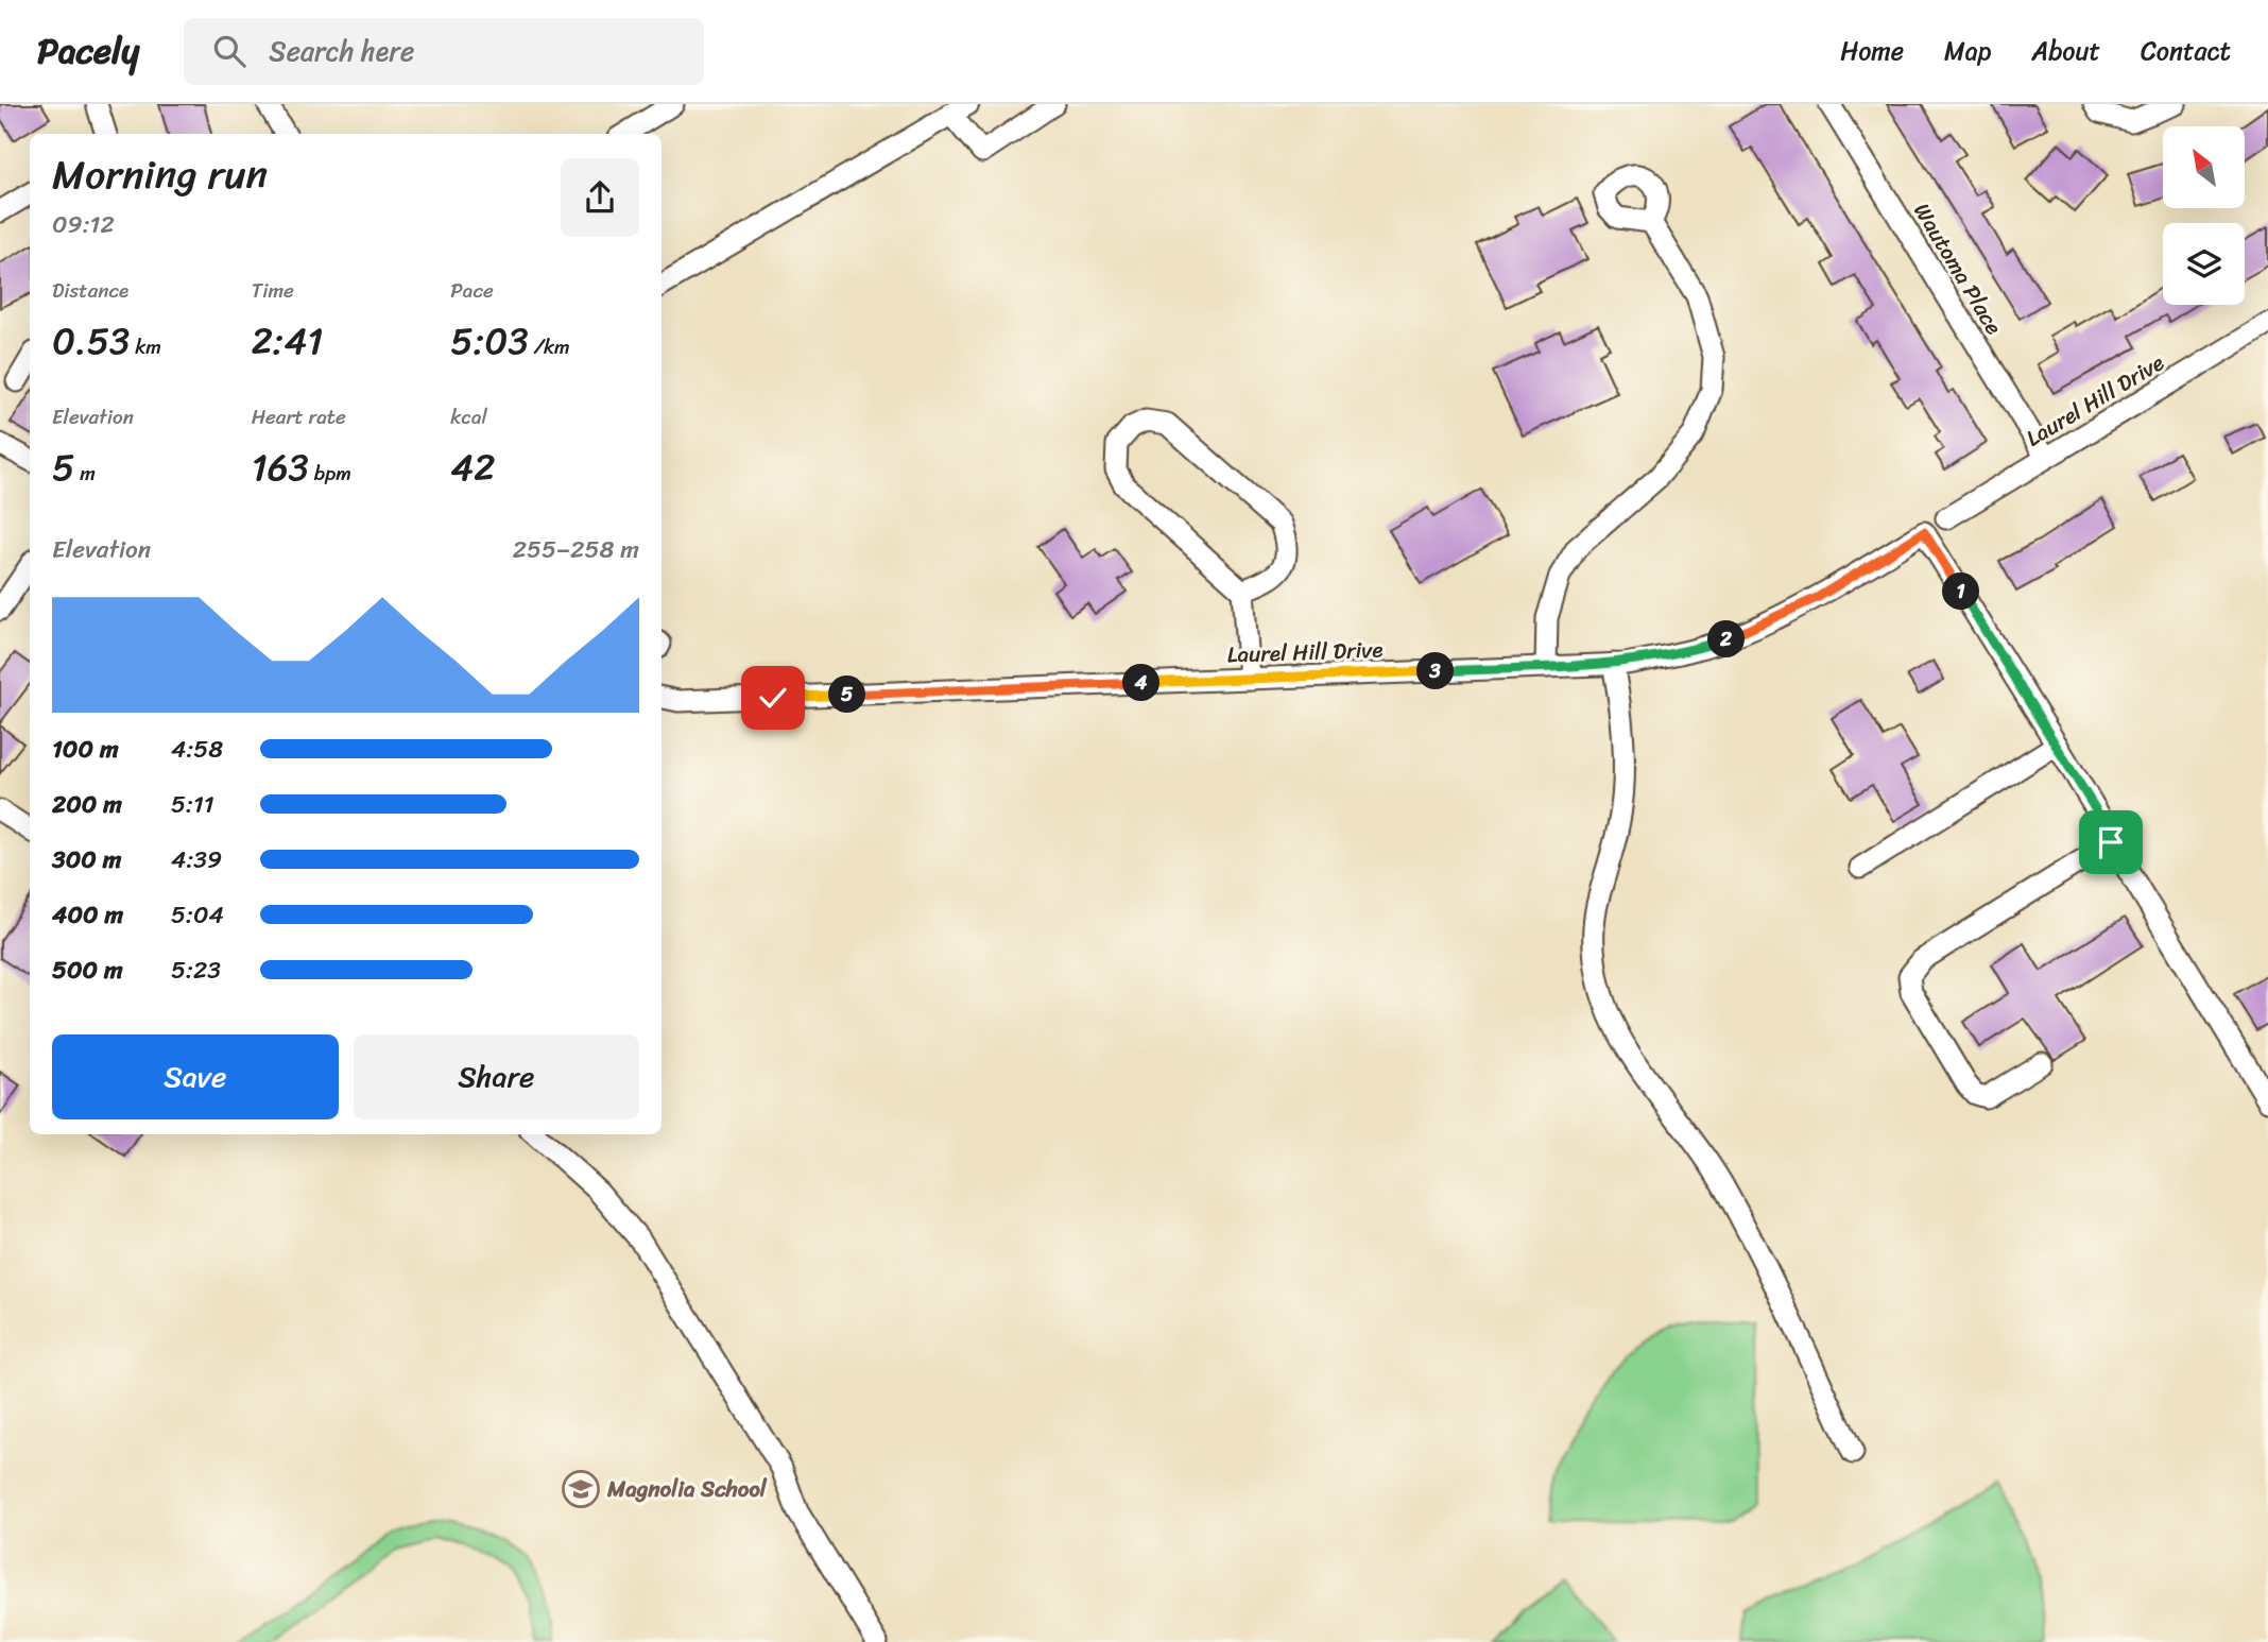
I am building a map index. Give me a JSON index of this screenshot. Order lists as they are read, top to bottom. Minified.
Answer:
{"streets":{"street":["Wautoma Place","Laurel Hill Drive"]},"crossings":[["Wautoma Place","Laurel Hill Drive"]],"places":{"school or university":["Magnolia School"]},"north":"top left","page":{"header":"Pacely","search":"Search here","nav":["Home","Map","About","Contact"],"heading":["Morning run","09:12"],"stats":[["Distance","0.53 km"],["Time","2:41"],["Pace","5:03 /km"],["Elevation","5 m"],["Heart rate","163 bpm"],["kcal","42"]],"chart":["Elevation","255–258 m"],"pins":["1","2","3","4","5"],"list":[{"name":"100 m","note":"4:58"},{"name":"200 m","note":"5:11"},{"name":"300 m","note":"4:39"},{"name":"400 m","note":"5:04"},{"name":"500 m","note":"5:23"}],"buttons":["Save","Share"]}}
